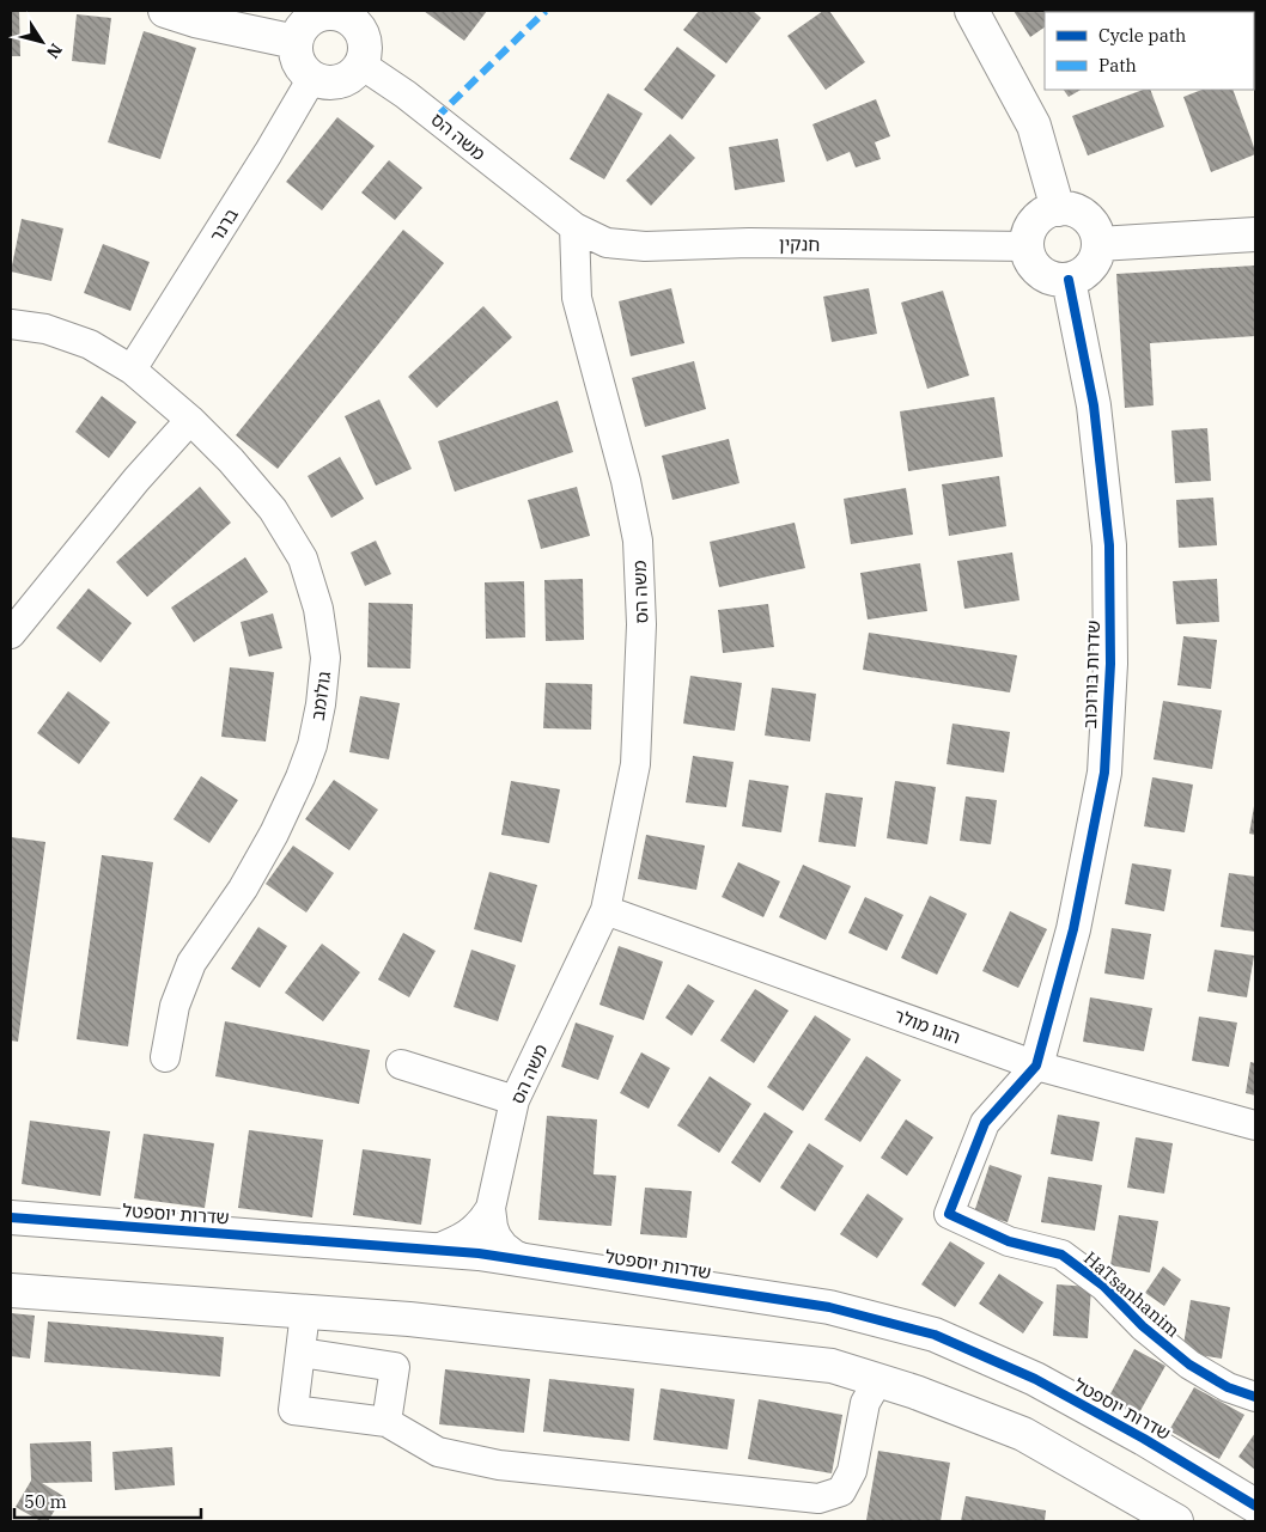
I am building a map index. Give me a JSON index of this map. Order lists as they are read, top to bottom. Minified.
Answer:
{"streets":{"street":["משה הס","ברנר","חנקין","שדרות בורוכוב","גולומב","הוגו מולר","שדרות יוספטל","HaTsanhanim"]},"crossings":[["משה הס","ברנר"],["משה הס","חנקין"],["משה הס","הוגו מולר"],["משה הס","שדרות יוספטל"],["ברנר","גולומב"],["חנקין","שדרות בורוכוב"],["שדרות בורוכוב","הוגו מולר"],["שדרות בורוכוב","HaTsanhanim"],["הוגו מולר","HaTsanhanim"]],"legend":["Cycle path","Path"],"scale_bar":"50 m","north":"bottom right"}
